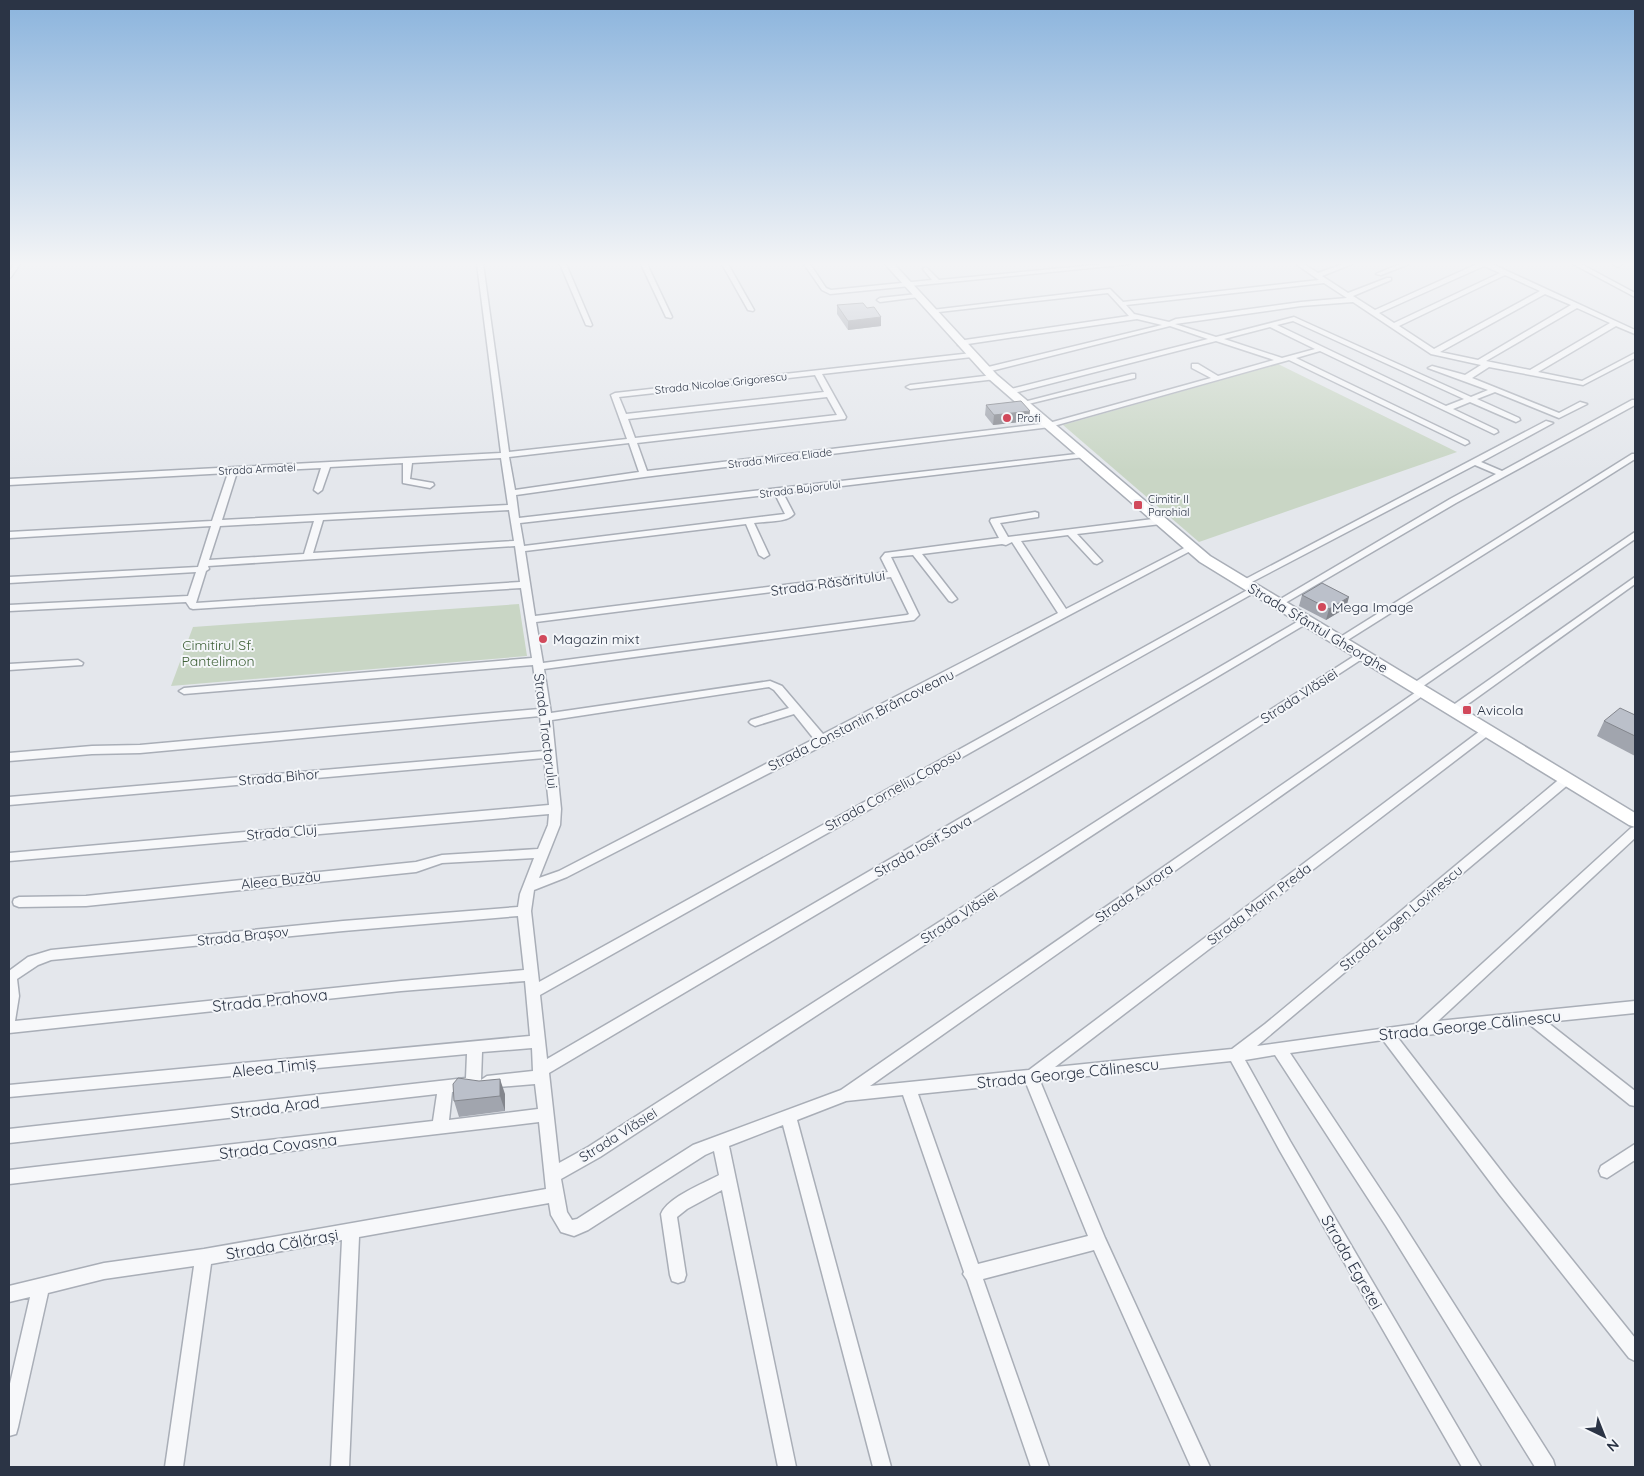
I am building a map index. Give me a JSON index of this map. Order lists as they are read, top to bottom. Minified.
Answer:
{"streets":{"street":["Strada Nicolae Grigorescu","Strada Mircea Eliade","Strada Armatei","Strada Bujorului","Strada Răsăritului","Strada Sfântul Gheorghe","Strada Vlăsiei","Strada Constantin Brâncoveanu","Strada Tractorului","Strada Bihor","Strada Corneliu Coposu","Strada Cluj","Strada Iosif Sava","Aleea Buzău","Strada Aurora","Strada Marin Preda","Strada Eugen Lovinescu","Strada Brașov","Strada Prahova","Strada George Călinescu","Aleea Timiș","Strada Arad","Strada Covasna","Strada Călărași","Strada Egretei"]},"crossings":[["Strada Nicolae Grigorescu","Strada Mircea Eliade"],["Strada Nicolae Grigorescu","Strada Armatei"],["Strada Nicolae Grigorescu","Strada Sfântul Gheorghe"],["Strada Mircea Eliade","Strada Sfântul Gheorghe"],["Strada Mircea Eliade","Strada Tractorului"],["Strada Armatei","Strada Tractorului"],["Strada Bujorului","Strada Sfântul Gheorghe"],["Strada Bujorului","Strada Tractorului"],["Strada Răsăritului","Strada Sfântul Gheorghe"],["Strada Răsăritului","Strada Tractorului"],["Strada Sfântul Gheorghe","Strada Vlăsiei"],["Strada Sfântul Gheorghe","Strada Constantin Brâncoveanu"],["Strada Sfântul Gheorghe","Strada Corneliu Coposu"],["Strada Sfântul Gheorghe","Strada Iosif Sava"],["Strada Sfântul Gheorghe","Strada Aurora"],["Strada Sfântul Gheorghe","Strada Marin Preda"],["Strada Sfântul Gheorghe","Strada Eugen Lovinescu"],["Strada Vlăsiei","Strada Tractorului"],["Strada Constantin Brâncoveanu","Strada Tractorului"],["Strada Tractorului","Strada Bihor"],["Strada Tractorului","Strada Corneliu Coposu"],["Strada Tractorului","Strada Cluj"],["Strada Tractorului","Strada Iosif Sava"],["Strada Tractorului","Aleea Buzău"],["Strada Tractorului","Strada Brașov"],["Strada Tractorului","Strada Prahova"],["Strada Tractorului","Strada George Călinescu"],["Strada Tractorului","Aleea Timiș"],["Strada Tractorului","Strada Arad"],["Strada Tractorului","Strada Covasna"],["Strada Tractorului","Strada Călărași"],["Strada Iosif Sava","Strada Arad"],["Strada Aurora","Strada George Călinescu"],["Strada Marin Preda","Strada George Călinescu"],["Strada Eugen Lovinescu","Strada George Călinescu"],["Strada Eugen Lovinescu","Strada Egretei"],["Strada George Călinescu","Strada Călărași"],["Strada George Călinescu","Strada Egretei"]],"parks":["Cimitirul Sf. Pantelimon"],"places":{"other":["Profi","Mega Image","Magazin mixt"],"transit":["Cimitir II Parohial","Avicola"]},"north":"bottom right"}
